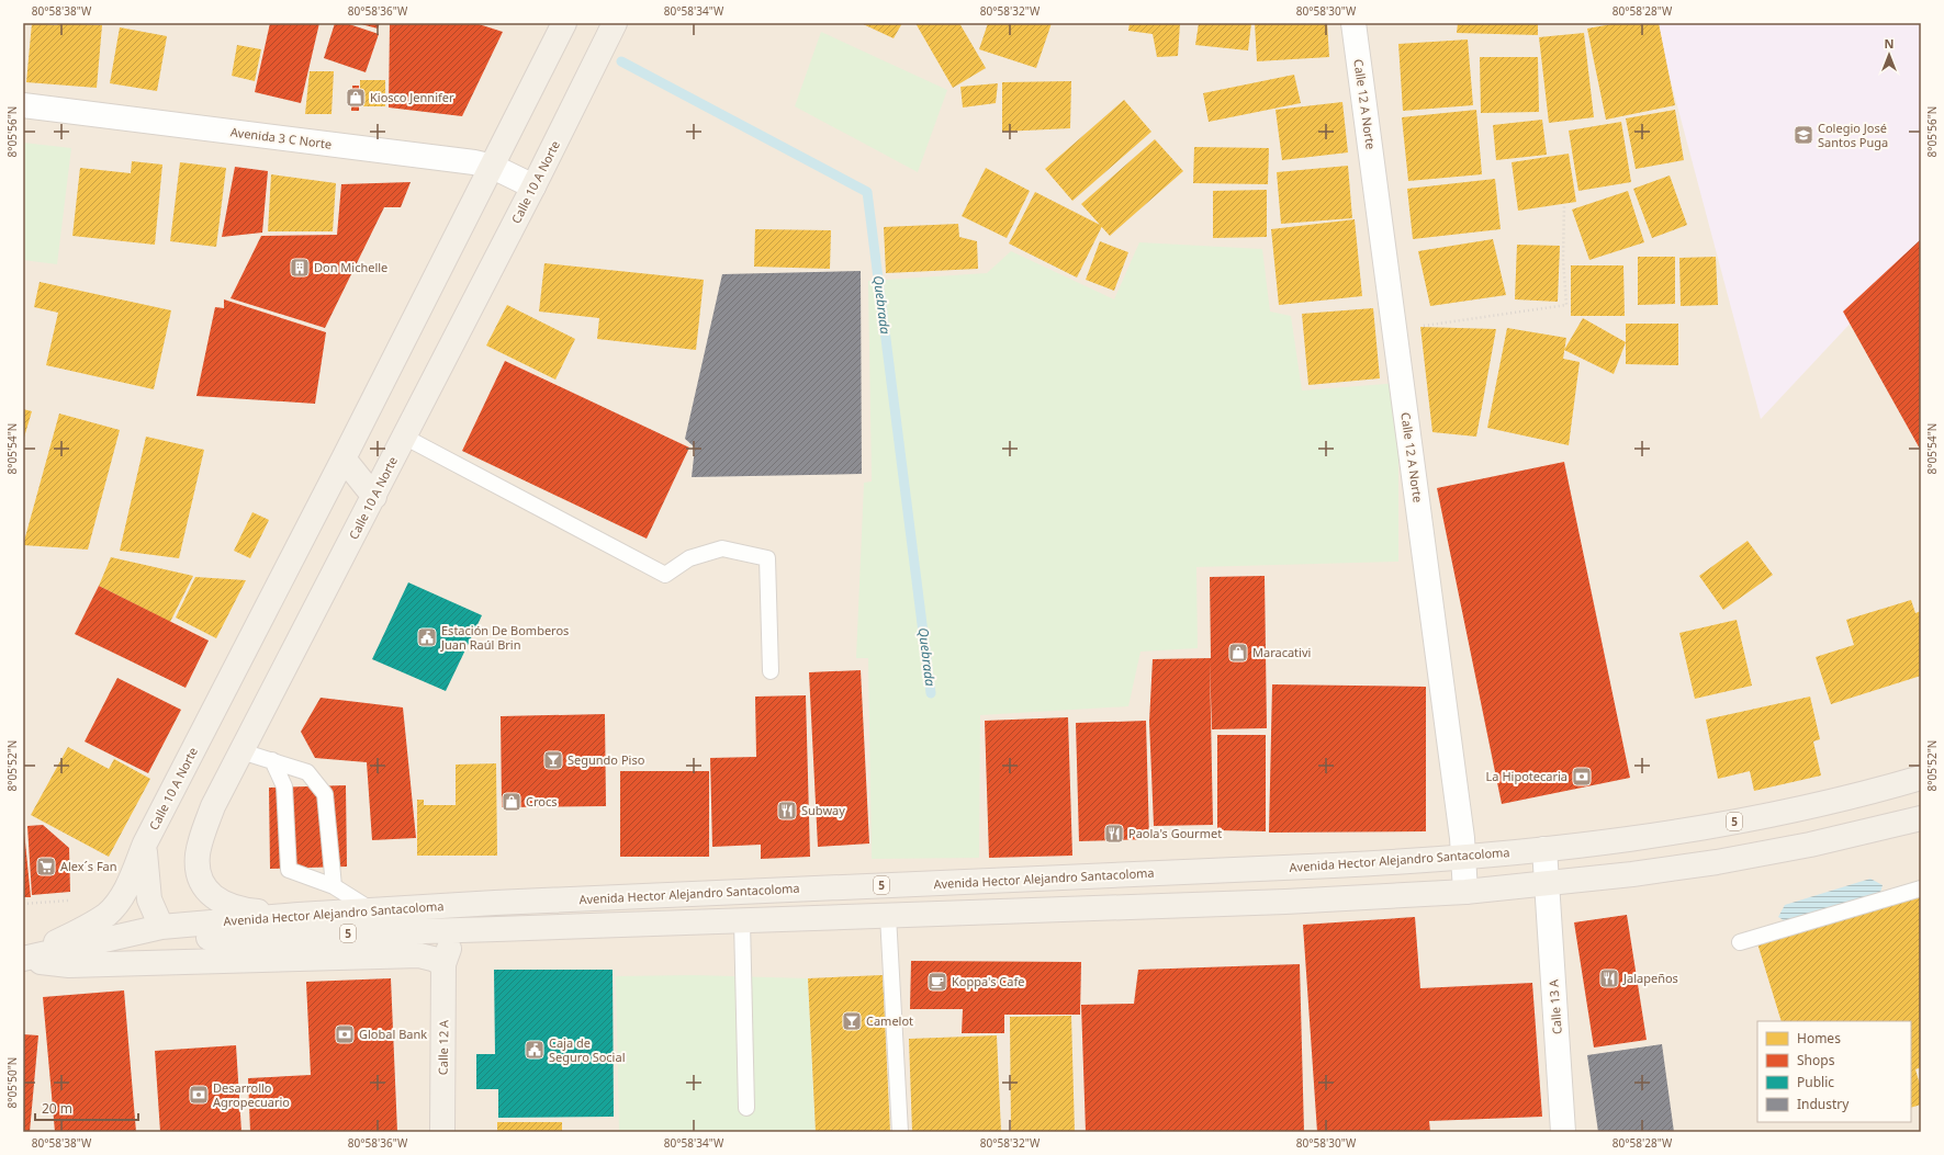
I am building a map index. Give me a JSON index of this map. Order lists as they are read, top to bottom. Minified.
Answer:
{"streets":{"main road":["Calle 10 A Norte","5","Avenida Hector Alejandro Santacoloma","Calle 12 A"],"street":["Calle 12 A Norte","Avenida 3 C Norte","Calle 13 A"]},"crossings":[["Calle 12 A Norte","Avenida Hector Alejandro Santacoloma"],["Avenida 3 C Norte","Calle 10 A Norte"],["Calle 10 A Norte","Avenida Hector Alejandro Santacoloma"],["Avenida Hector Alejandro Santacoloma","Calle 13 A"]],"water":["Quebrada"],"places":{"shop":["Kiosco Jennifer","Maracativi","Crocs"],"school or university":["Colegio José Santos Puga"],"building":["Don Michelle"],"public building":["Estación De Bomberos Juan Raúl Brin","Caja de Seguro Social"],"bar":["Segundo Piso","Camelot"],"bank":["La Hipotecaria","Global Bank","Desarrollo Agropecuario"],"restaurant":["Subway","Paola's Gourmet","Jalapeños"],"supermarket":["Alex´s Fan"],"cafe":["Koppa's Cafe"]},"legend":["Homes","Shops","Public","Industry"],"scale_bar":"20 m","north":"top","coordinates":["80°58'38\"W","80°58'36\"W","80°58'34\"W","80°58'32\"W","80°58'30\"W","80°58'28\"W","8°05'56\"N","8°05'54\"N","8°05'52\"N","8°05'50\"N"]}
